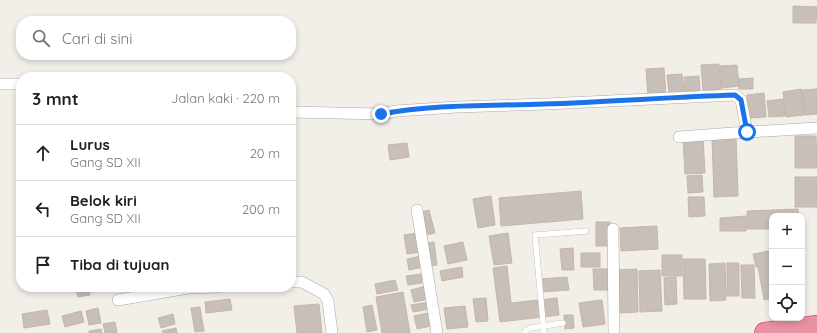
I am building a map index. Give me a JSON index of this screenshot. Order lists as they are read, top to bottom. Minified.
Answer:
{"page":{"search":"Cari di sini","heading":["3 mnt","Jalan kaki · 220 m"],"list":[["Lurus","Gang SD XII","20 m"],["Belok kiri","Gang SD XII","200 m"],"Tiba di tujuan"],"map_buttons":["+","−"]}}
